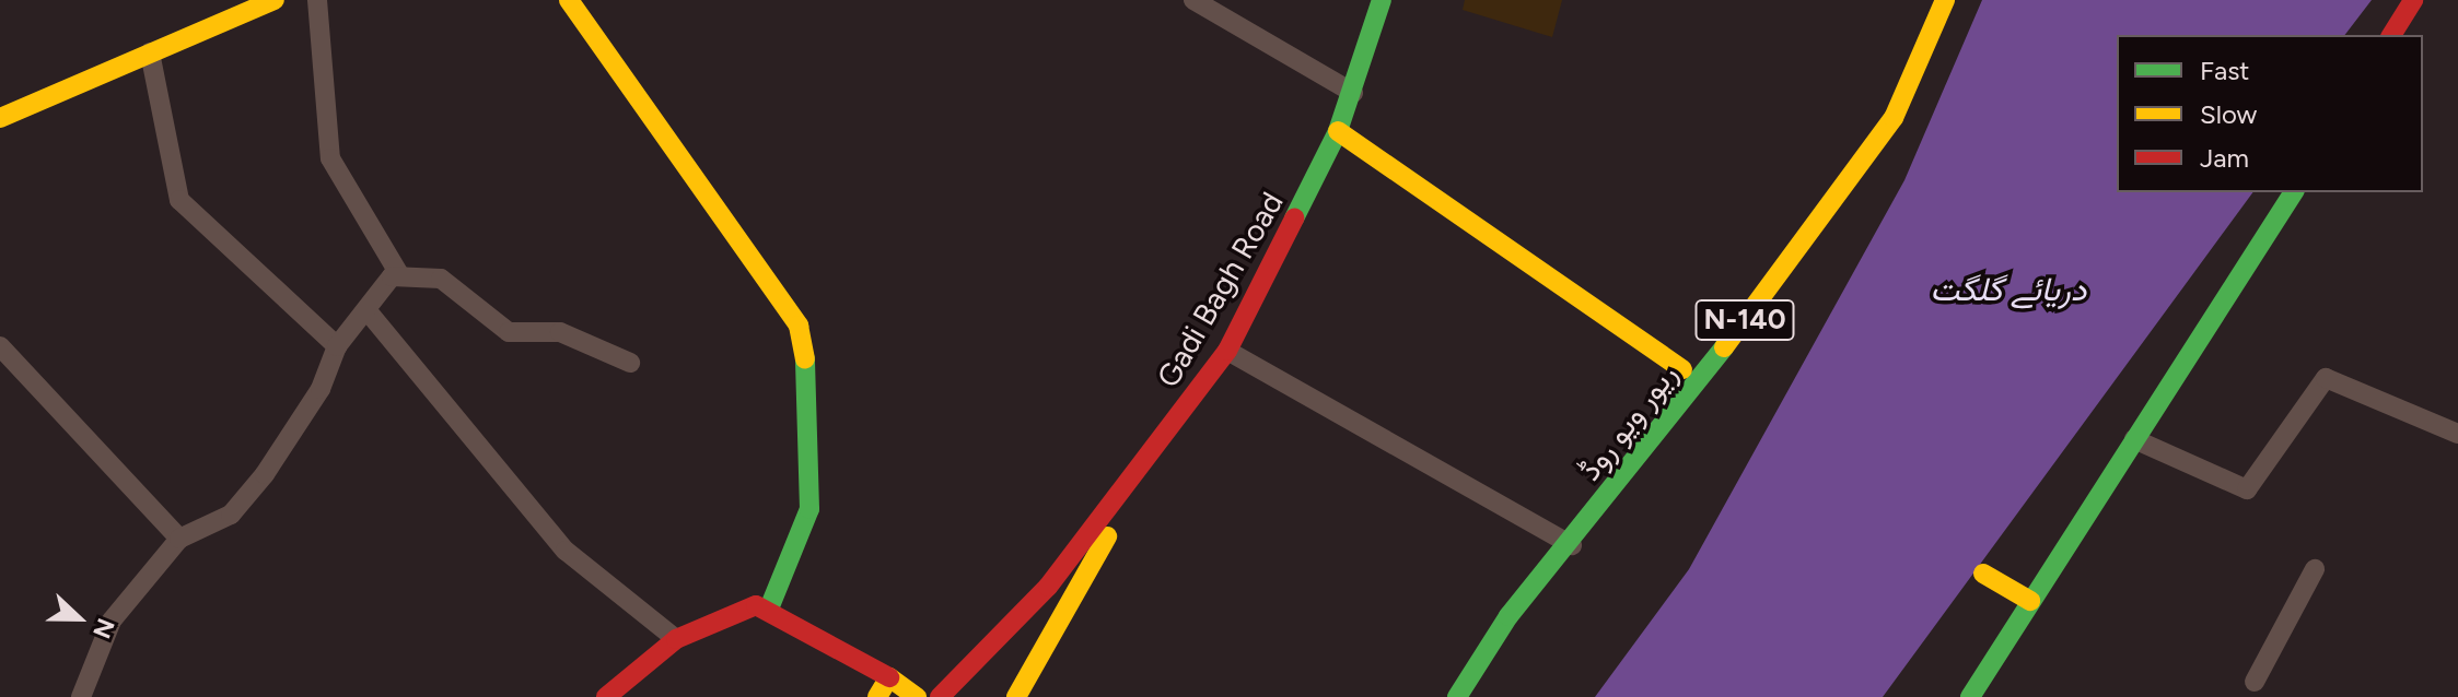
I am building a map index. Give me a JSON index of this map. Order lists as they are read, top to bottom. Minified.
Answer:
{"streets":{"main road":["Gadi Bagh Road","N-140","ریور ویو روڈ"]},"crossings":[["N-140","ریور ویو روڈ"]],"water":["دریائے گلگت"],"legend":["Fast","Slow","Jam"],"north":"right"}
